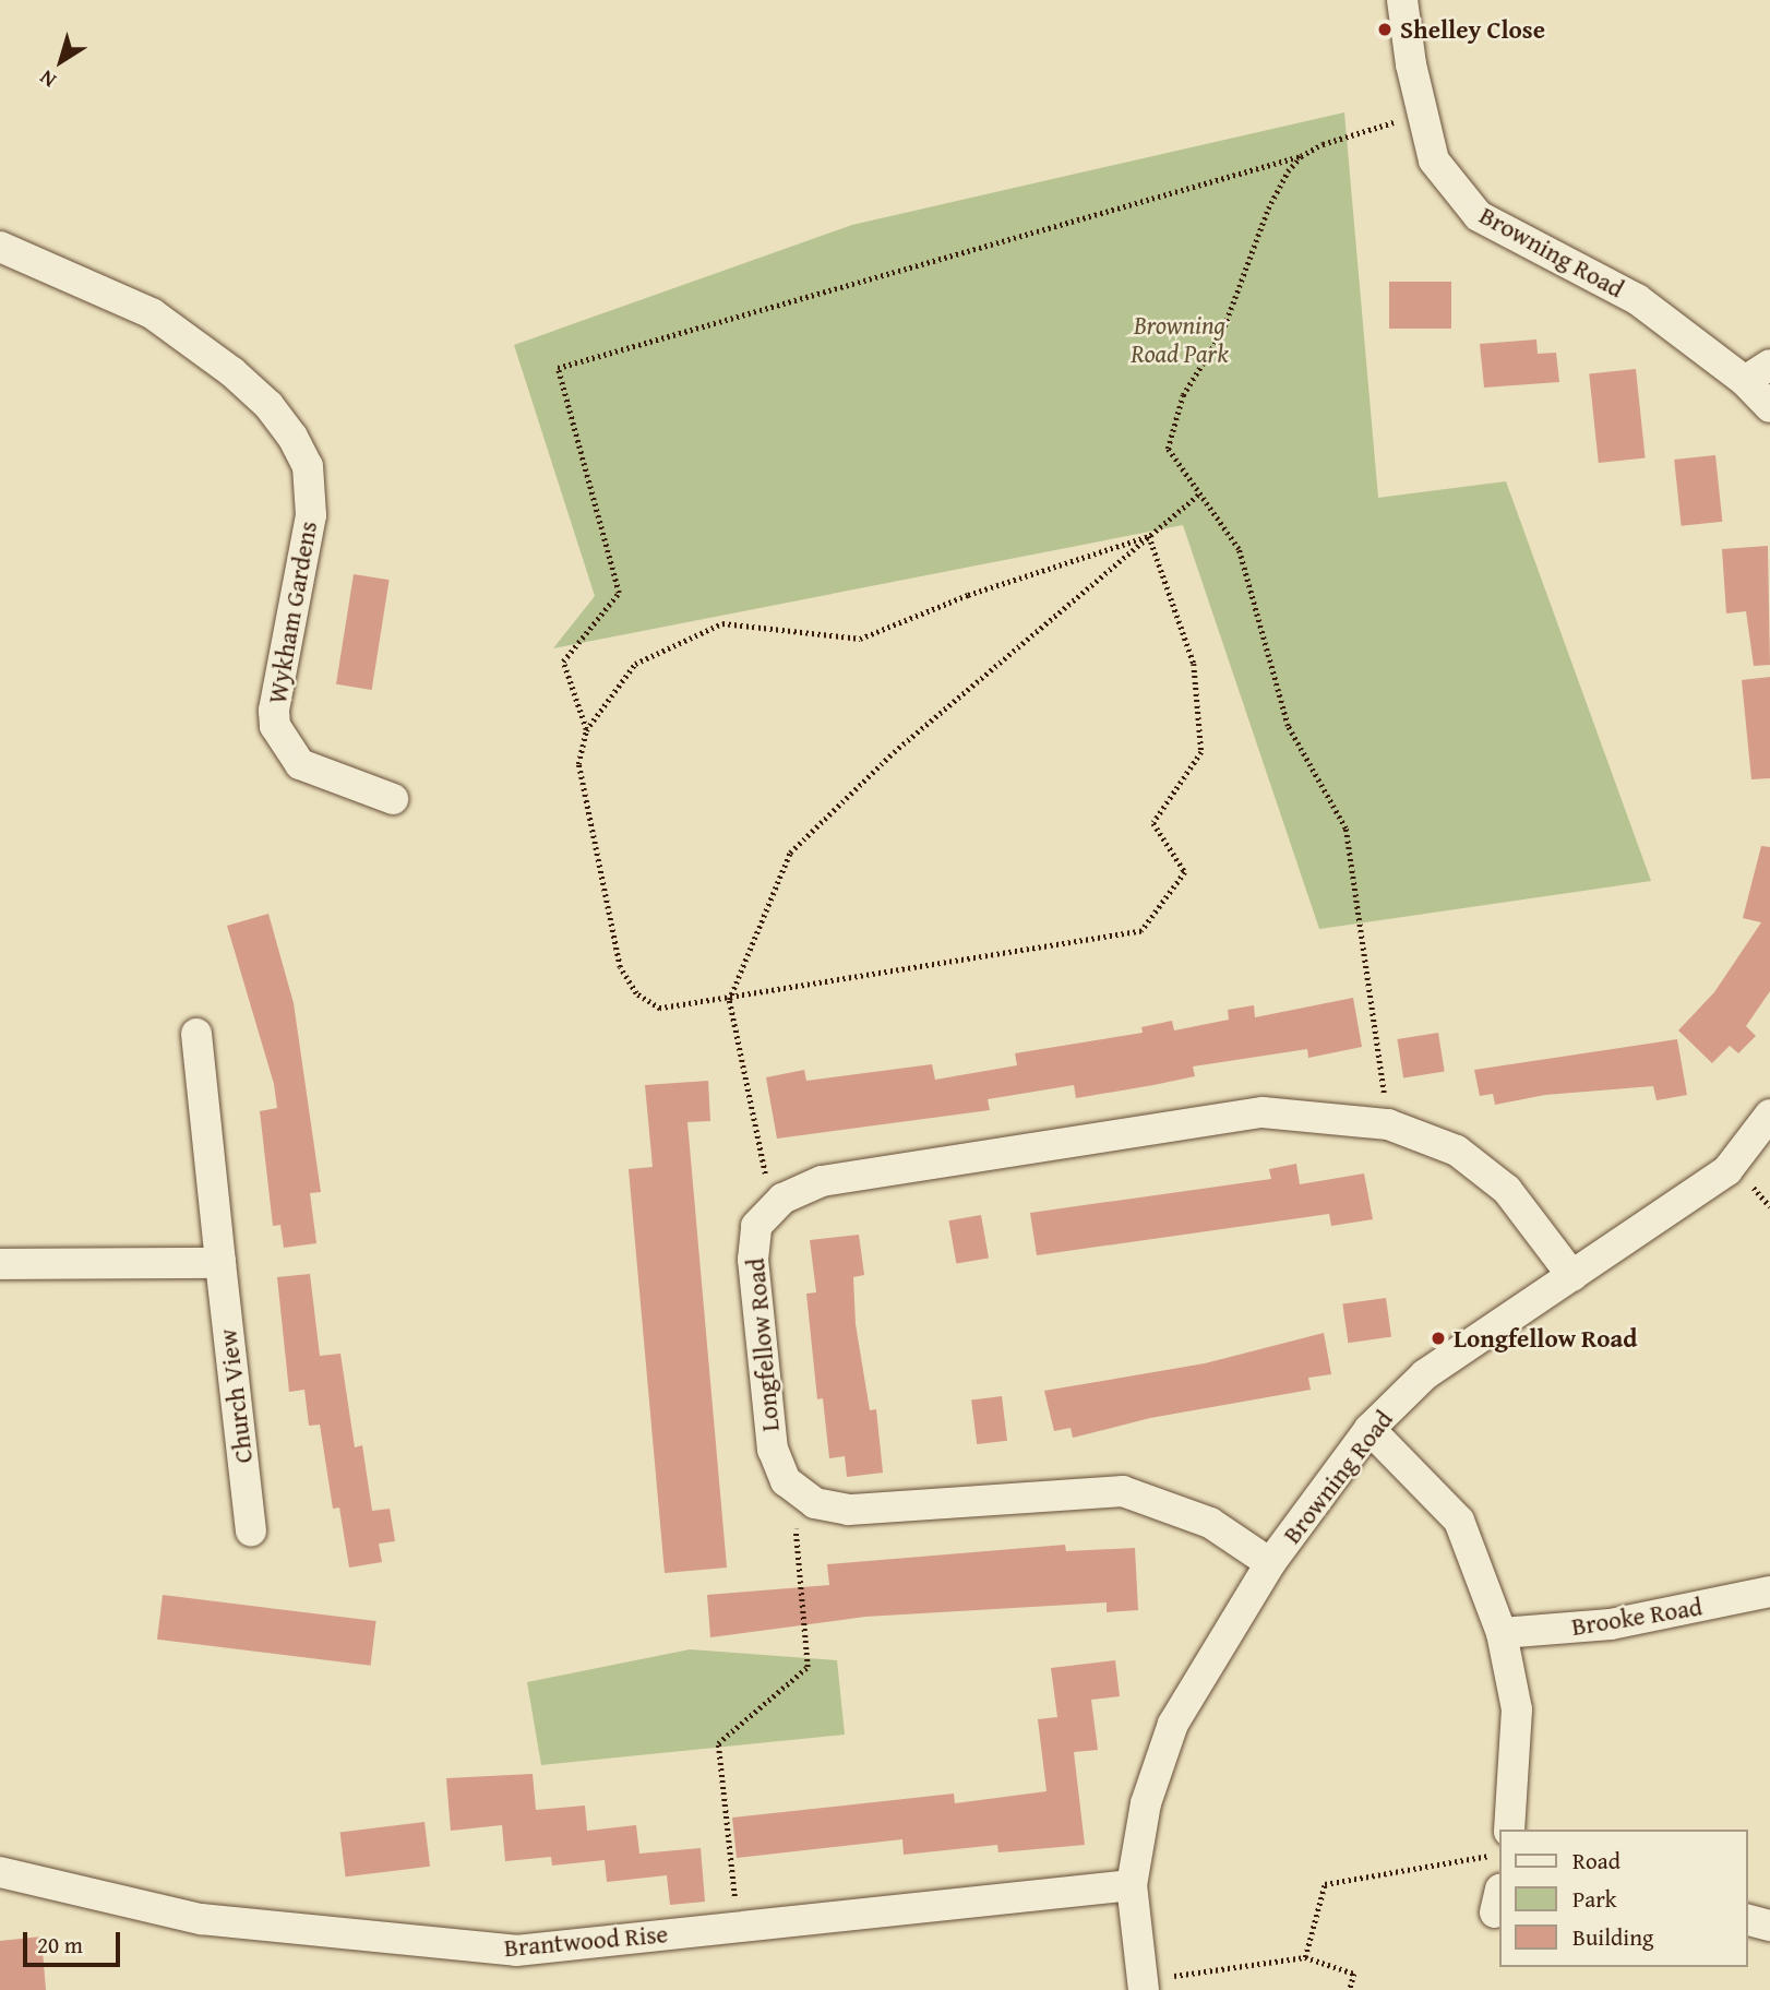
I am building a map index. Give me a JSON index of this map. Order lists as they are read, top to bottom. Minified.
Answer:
{"streets":{"street":["Browning Road","Wykham Gardens","Longfellow Road","Church View","Brooke Road","Brantwood Rise"]},"crossings":[["Browning Road","Longfellow Road"],["Browning Road","Brantwood Rise"]],"parks":["Browning Road Park"],"places":["Shelley Close","Longfellow Road"],"legend":["Road","Park","Building"],"scale_bar":"20 m","north":"bottom left"}
